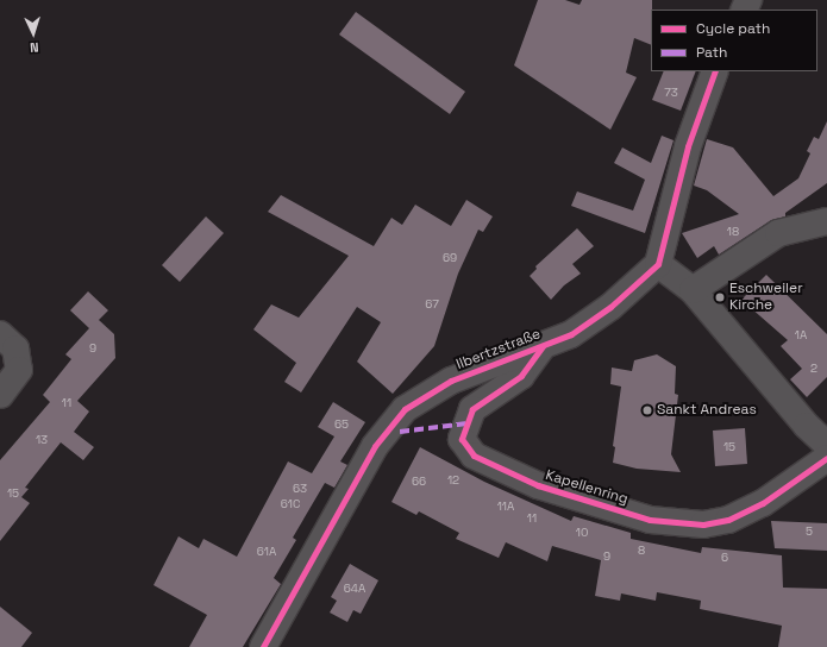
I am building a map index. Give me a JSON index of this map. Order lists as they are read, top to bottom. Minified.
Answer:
{"streets":{"street":["Ilbertzstraße","Kapellenring"]},"crossings":[["Ilbertzstraße","Kapellenring"]],"places":["Eschweiler Kirche","Sankt Andreas"],"house_numbers":["73","18","69","67","1A","9","2","11","65","13","15","12","66","63","15","61C","11A","11","5","10","8","61A","9","6","64A"],"legend":["Cycle path","Path"],"north":"bottom"}
